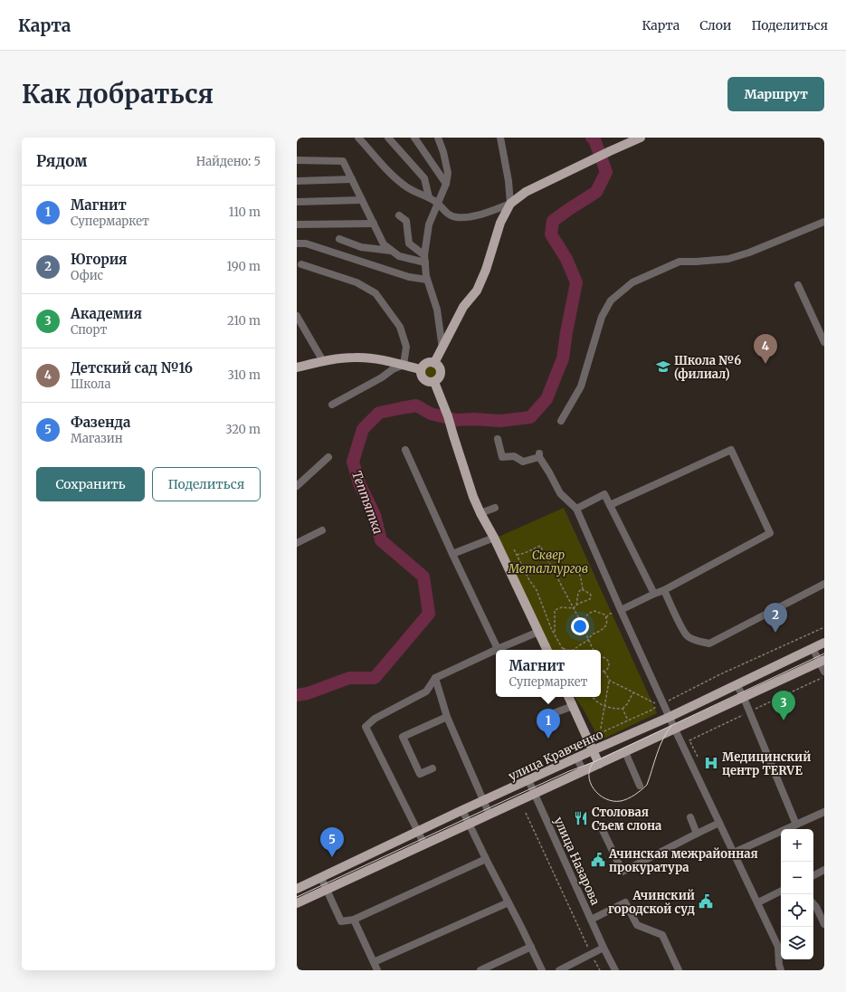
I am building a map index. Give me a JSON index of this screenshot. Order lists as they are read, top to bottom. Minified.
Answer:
{"streets":{"main road":["улица Кравченко"],"street":["улица Назарова"]},"crossings":[["улица Кравченко","улица Назарова"]],"water":["Тептятка"],"parks":["Сквер Металлургов"],"places":{"school or university":["Школа №6 (филиал)"],"hospital":["Медицинский центр TERVE"],"restaurant":["Столовая Съем слона"],"public building":["Ачинская межрайонная прокуратура","Ачинский городской суд"]},"page":{"header":"Карта","nav":["Карта","Слои","Поделиться"],"buttons":["Маршрут",["Сохранить","Поделиться"]],"title":"Как добраться","heading":["Рядом","Найдено: 5"],"list":[{"mark":"1","name":"Магнит","note":"Супермаркет","value":"110 m"},{"mark":"2","name":"Югория","note":"Офис","value":"190 m"},{"mark":"3","name":"Академия","note":"Спорт","value":"210 m"},{"mark":"4","name":"Детский сад №16","note":"Школа","value":"310 m"},{"mark":"5","name":"Фазенда","note":"Магазин","value":"320 m"}],"pins":["4","2","3","1","5"],"popup":["Магнит","Супермаркет"],"map_buttons":["+","−"]}}
